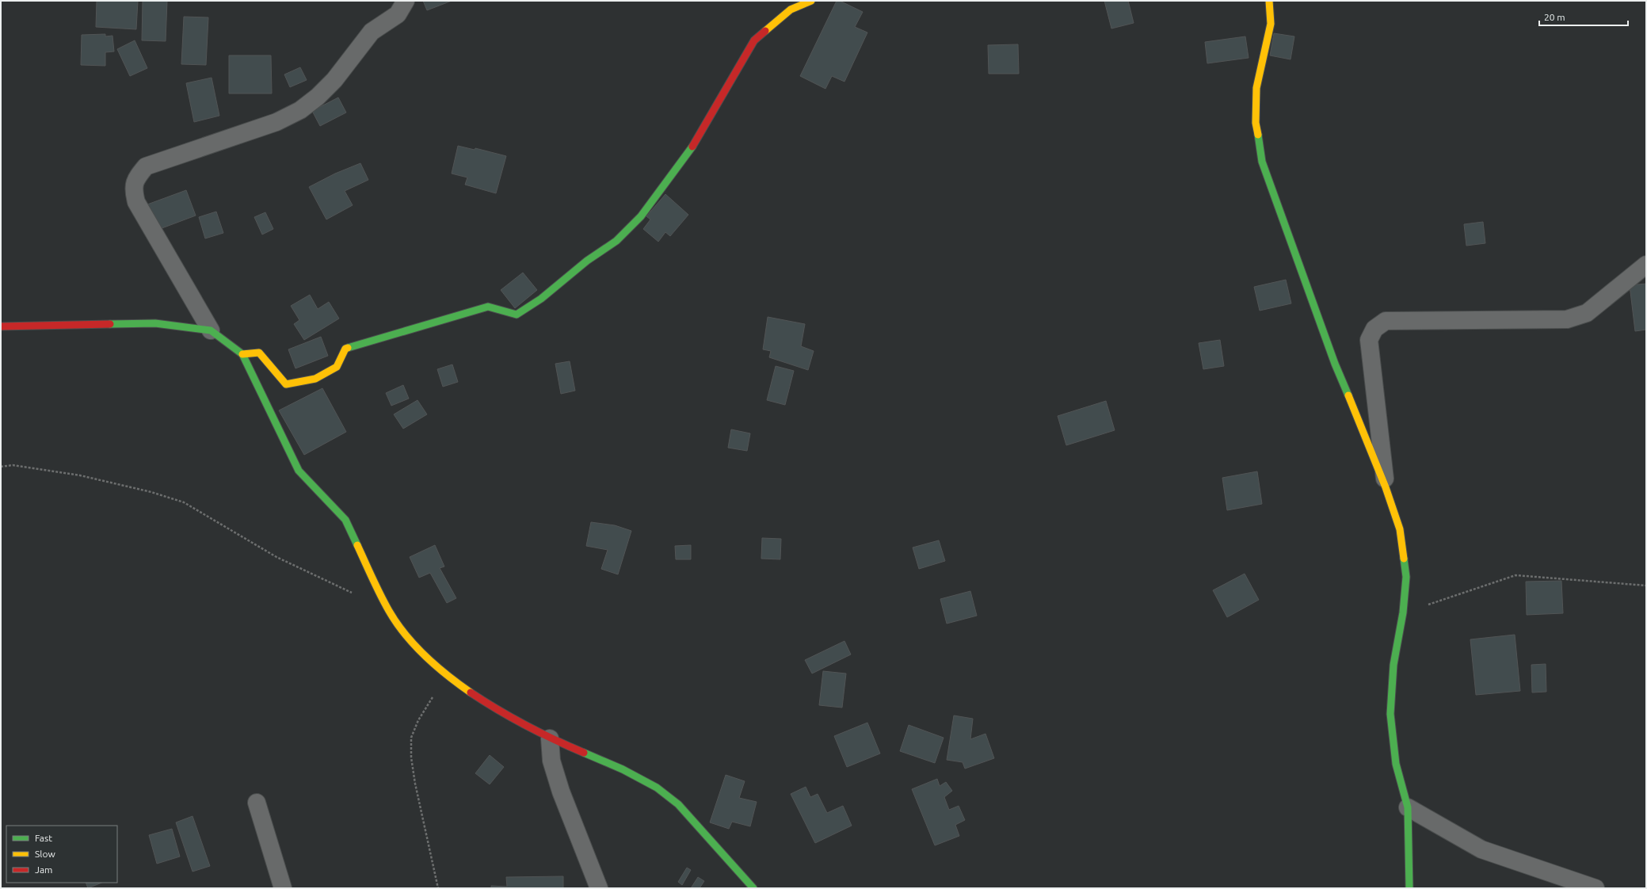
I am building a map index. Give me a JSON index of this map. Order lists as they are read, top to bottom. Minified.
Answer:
{"legend":["Fast","Slow","Jam"],"scale_bar":"20 m"}
